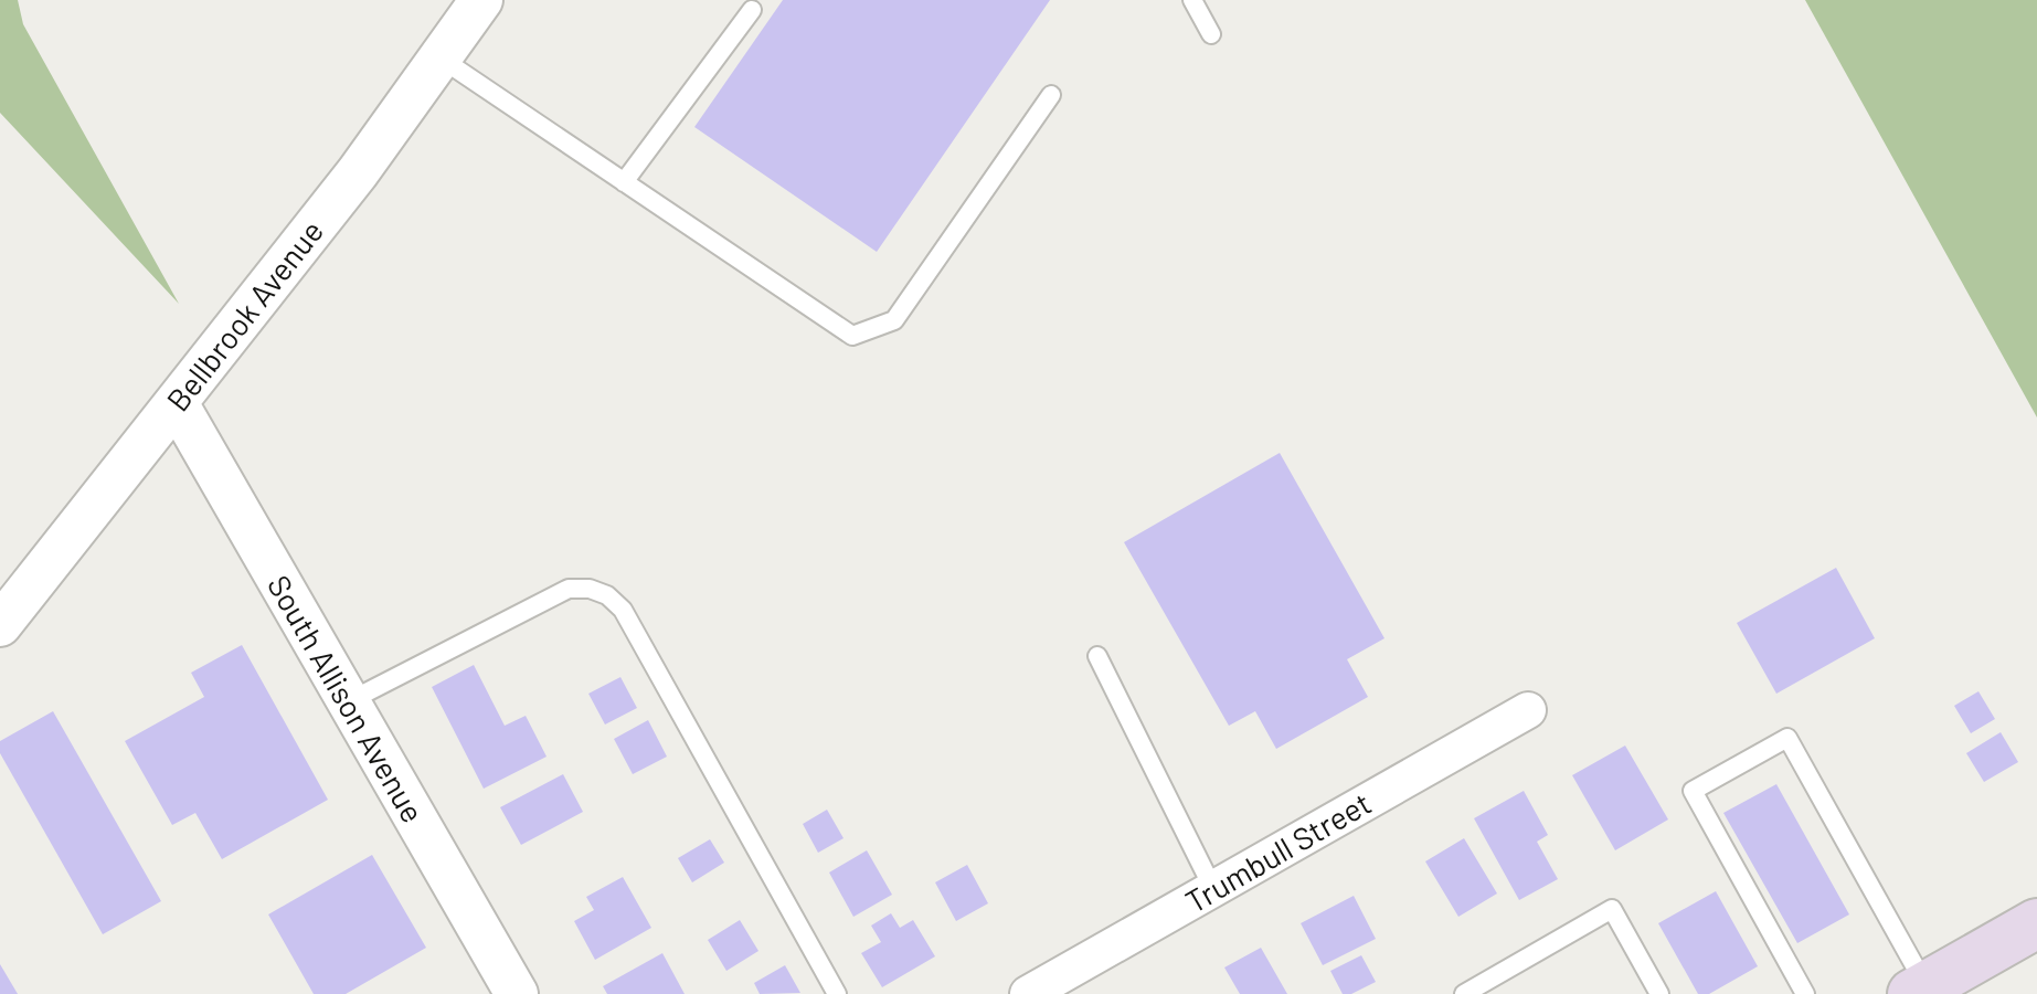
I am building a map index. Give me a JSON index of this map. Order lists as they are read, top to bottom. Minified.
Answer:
{"streets":{"street":["Bellbrook Avenue","South Allison Avenue","Trumbull Street"]},"crossings":[["Bellbrook Avenue","South Allison Avenue"]]}
